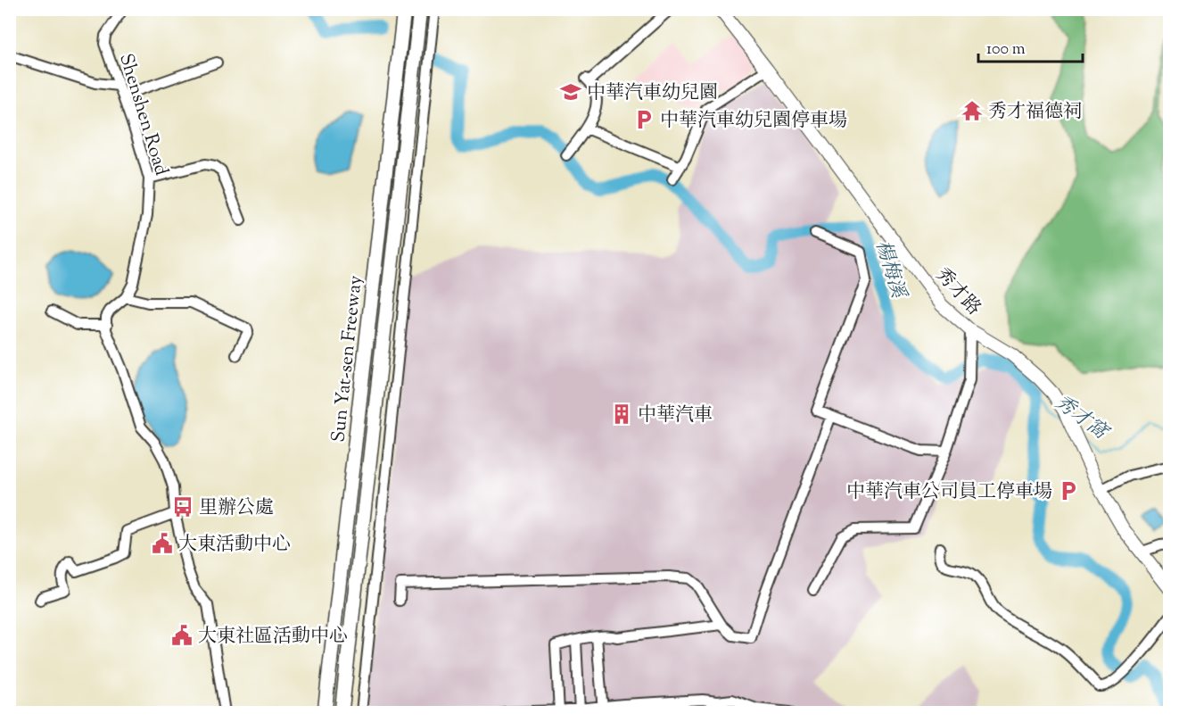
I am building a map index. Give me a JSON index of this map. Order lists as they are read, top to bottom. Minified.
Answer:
{"streets":{"highway":["Sun Yat-sen Freeway"],"main road":["秀才路"],"street":["Shenshen Road"]},"water":["楊梅溪","秀才窩"],"places":{"school or university":["中華汽車幼兒園"],"temple":["秀才福德祠"],"parking":["中華汽車幼兒園停車場","中華汽車公司員工停車場"],"building":["中華汽車"],"bus stop":["里辦公處"],"public building":["大東活動中心","大東社區活動中心"]},"scale_bar":"100 m"}
